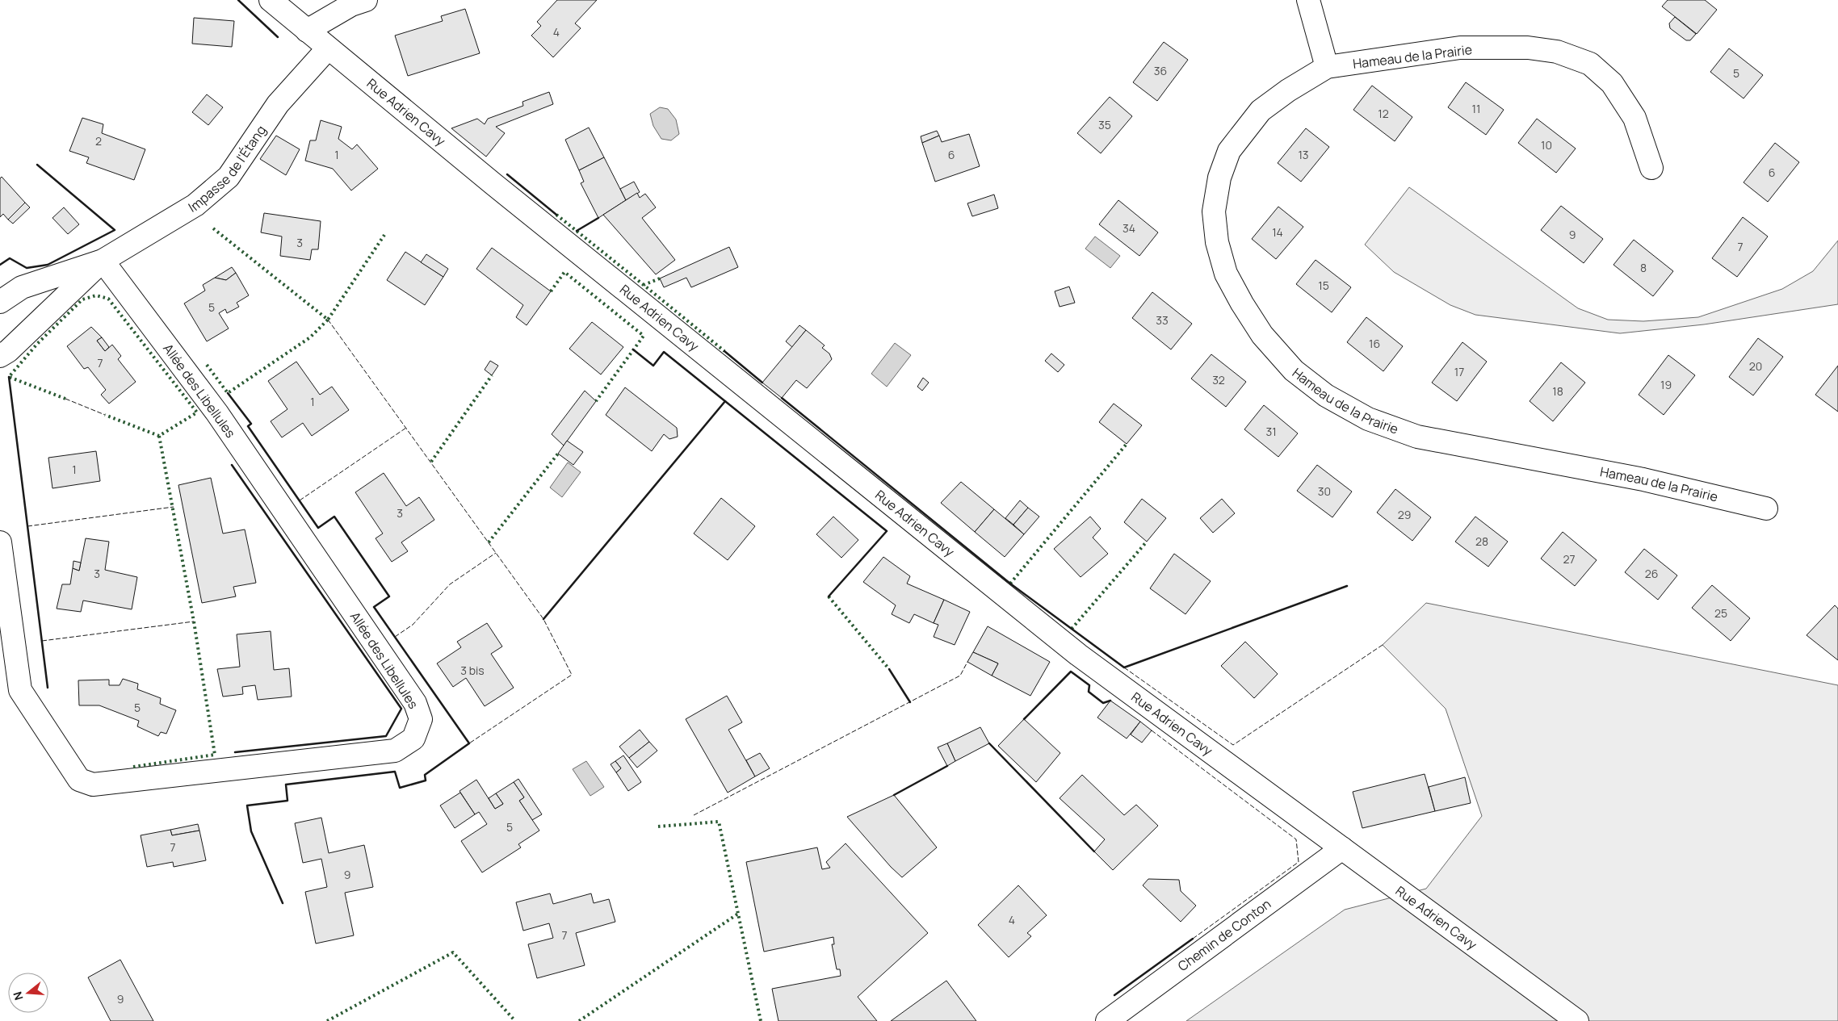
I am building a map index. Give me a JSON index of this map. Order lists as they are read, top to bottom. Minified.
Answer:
{"streets":{"street":["Hameau de la Prairie","Rue Adrien Cavy","Impasse de l'Étang","Allée des Libellules","Chemin de Conton"]},"crossings":[["Rue Adrien Cavy","Impasse de l'Étang"],["Rue Adrien Cavy","Chemin de Conton"],["Impasse de l'Étang","Allée des Libellules"]],"house_numbers":["4","36","5","11","12","35","2","10","1","6","13","6","34","14","9","3","7","8","15","5","33","16","7","20","17","32","19","18","1","31","1","30","3","29","28","27","3","26","25","3 bis","5","5","7","9","4","7","9"],"north":"left"}
